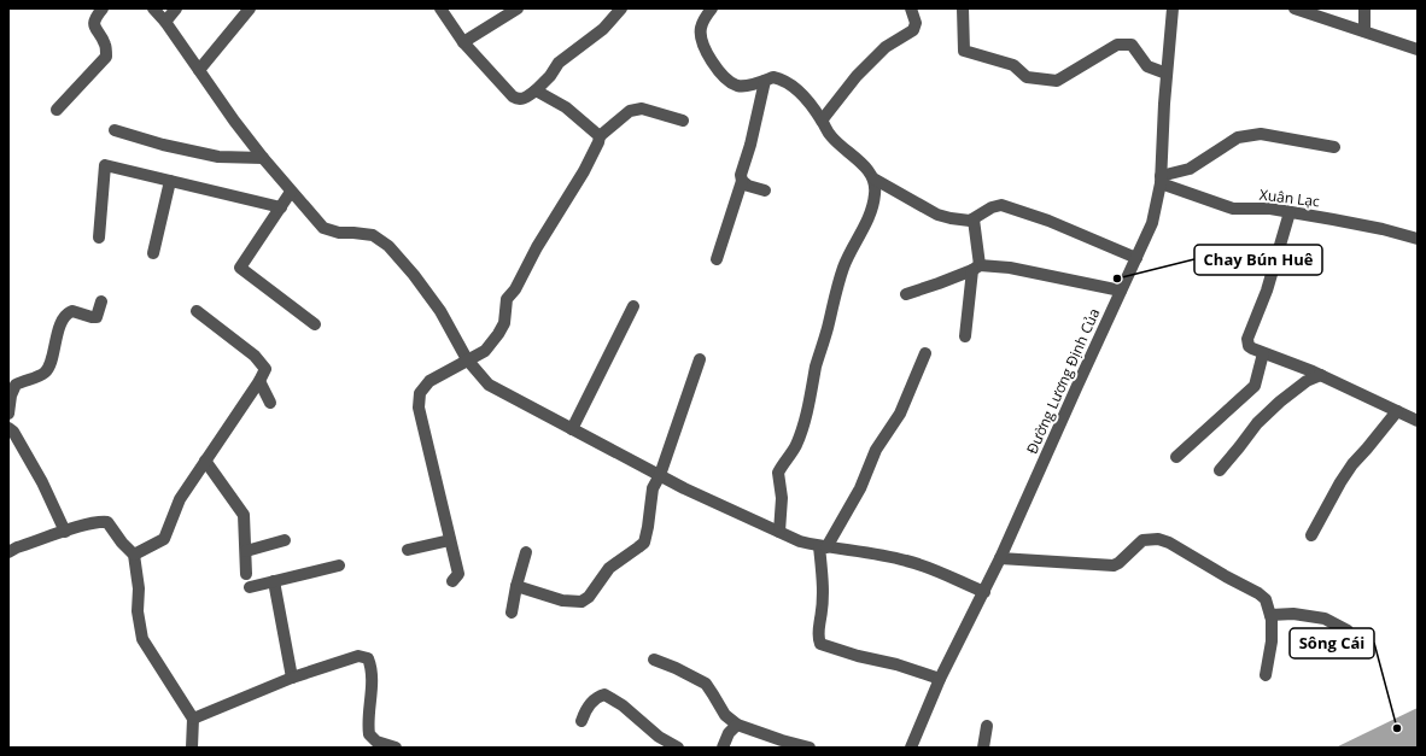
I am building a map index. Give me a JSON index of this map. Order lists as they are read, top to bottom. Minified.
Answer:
{"streets":{"street":["Xuân Lạc","Đường Lương Định Của"]},"crossings":[["Xuân Lạc","Đường Lương Định Của"]],"places":["Chay Bún Huê","Sông Cái"]}
